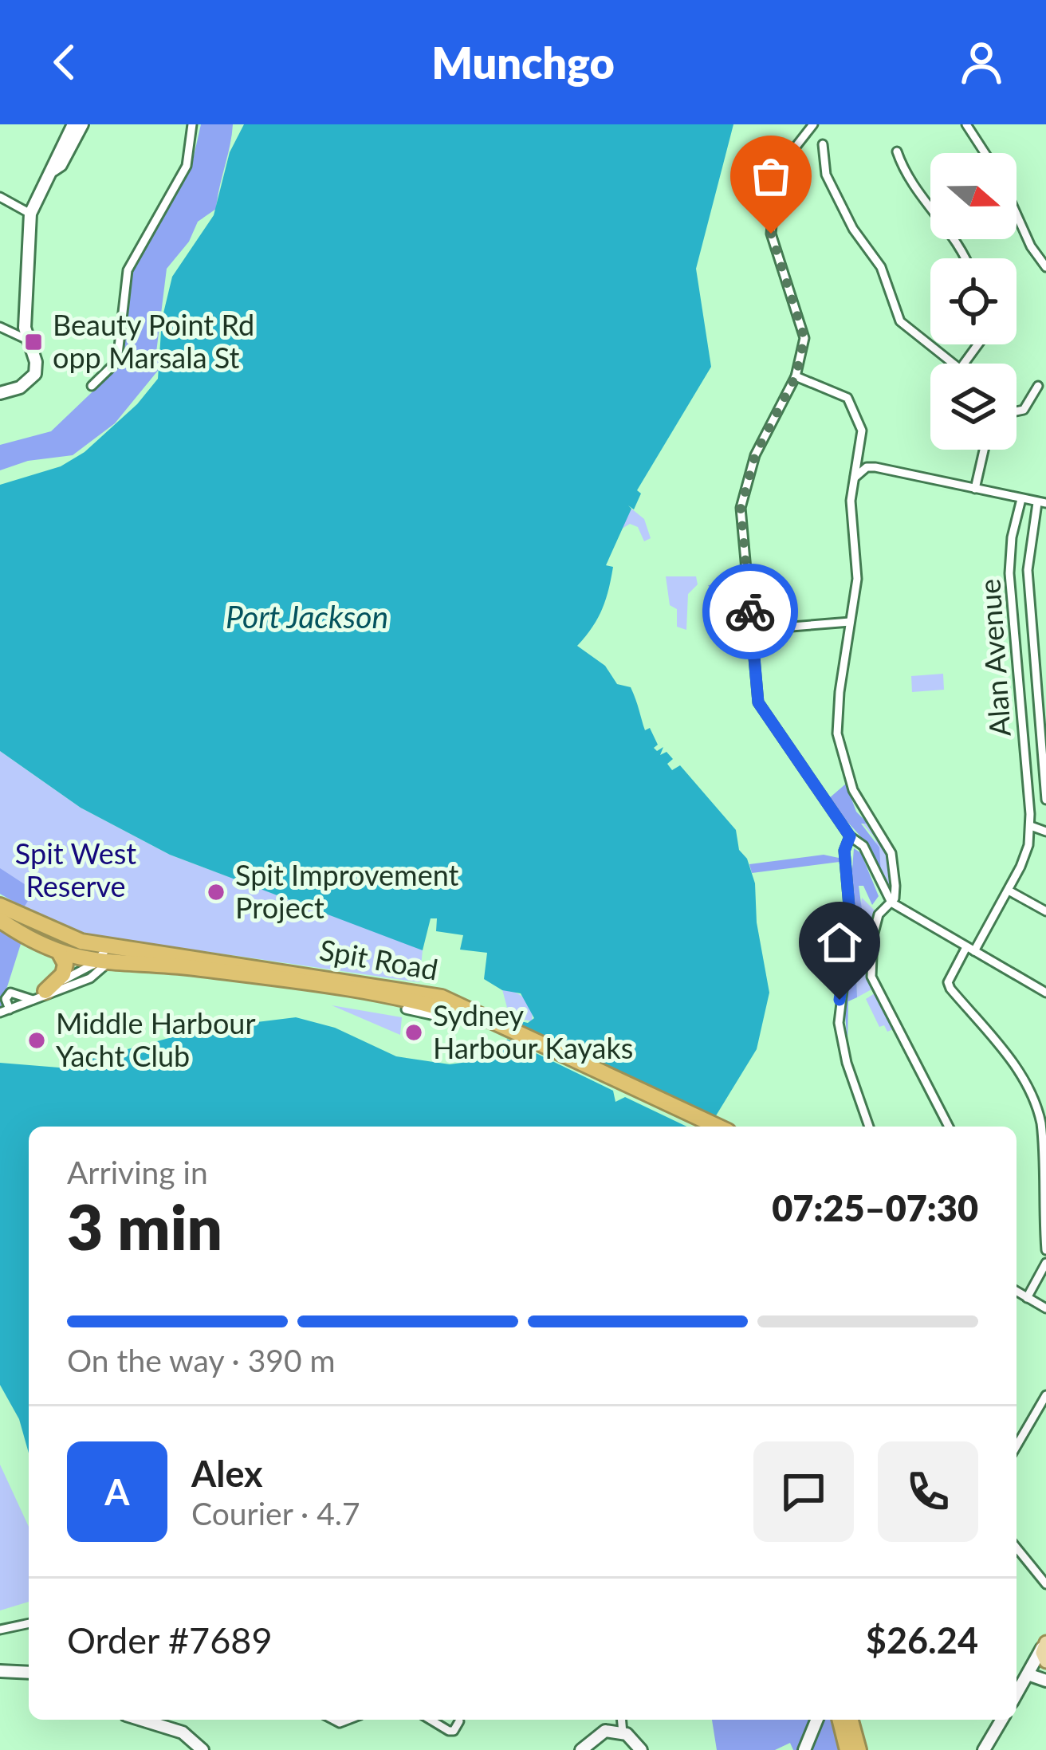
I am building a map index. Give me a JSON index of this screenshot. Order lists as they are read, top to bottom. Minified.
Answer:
{"streets":{"highway":["Spit Road"],"street":["Alan Avenue"]},"water":["Port Jackson"],"parks":["Spit West Reserve"],"places":{"transit":["Beauty Point Rd opp Marsala St"],"other":["Spit Improvement Project","Sydney Harbour Kayaks","Middle Harbour Yacht Club"]},"north":"right","page":{"header":"Munchgo","heading":["3 min","Arriving in","07:25–07:30"],"panel":["Alex","Courier · 4.7","Order #7689","$26.24"],"bar":"On the way · 390 m","round":"A"}}
